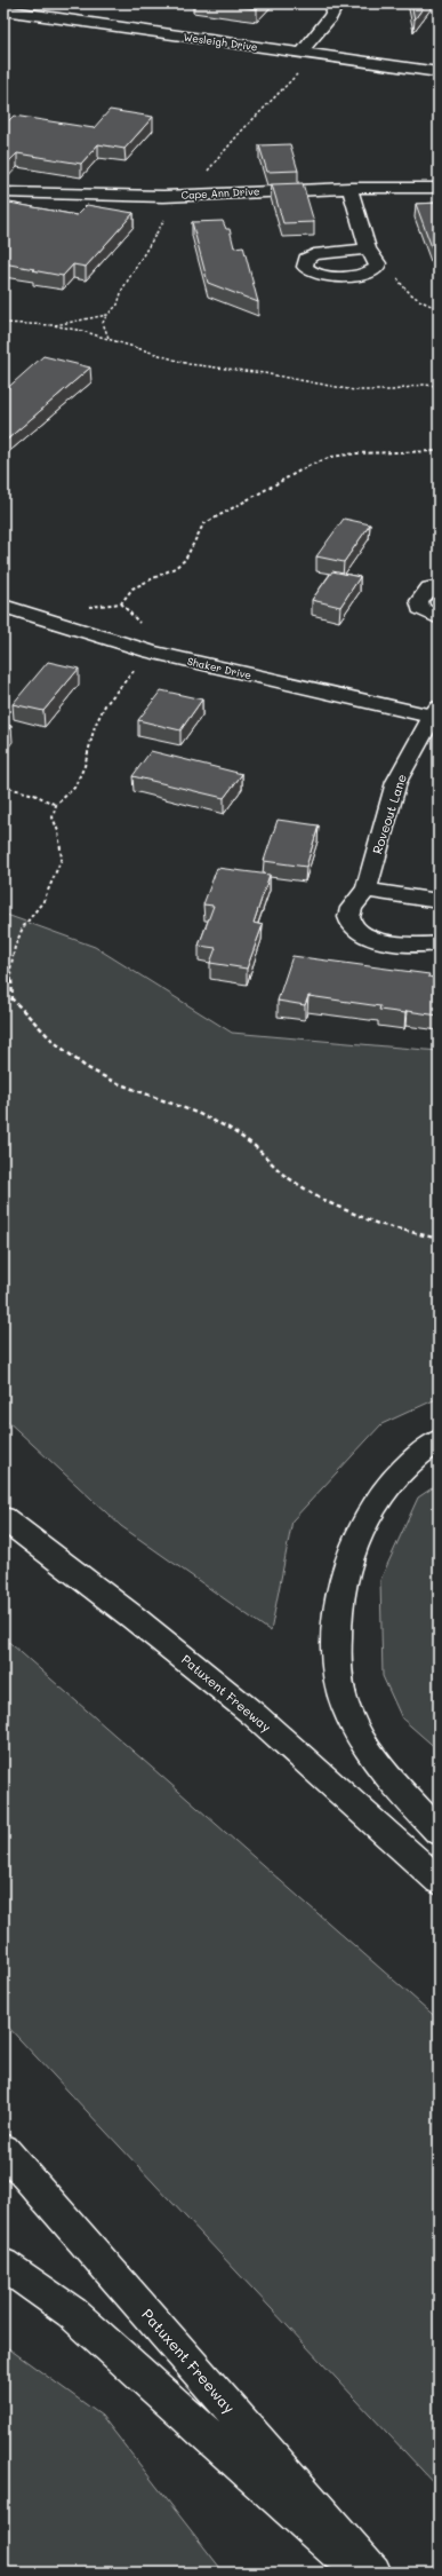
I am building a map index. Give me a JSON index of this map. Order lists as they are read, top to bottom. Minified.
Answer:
{"streets":{"main road":["Wesleigh Drive","Cape Ann Drive","Shaker Drive","Roveout Lane","Patuxent Freeway"]},"crossings":[["Shaker Drive","Roveout Lane"]]}
